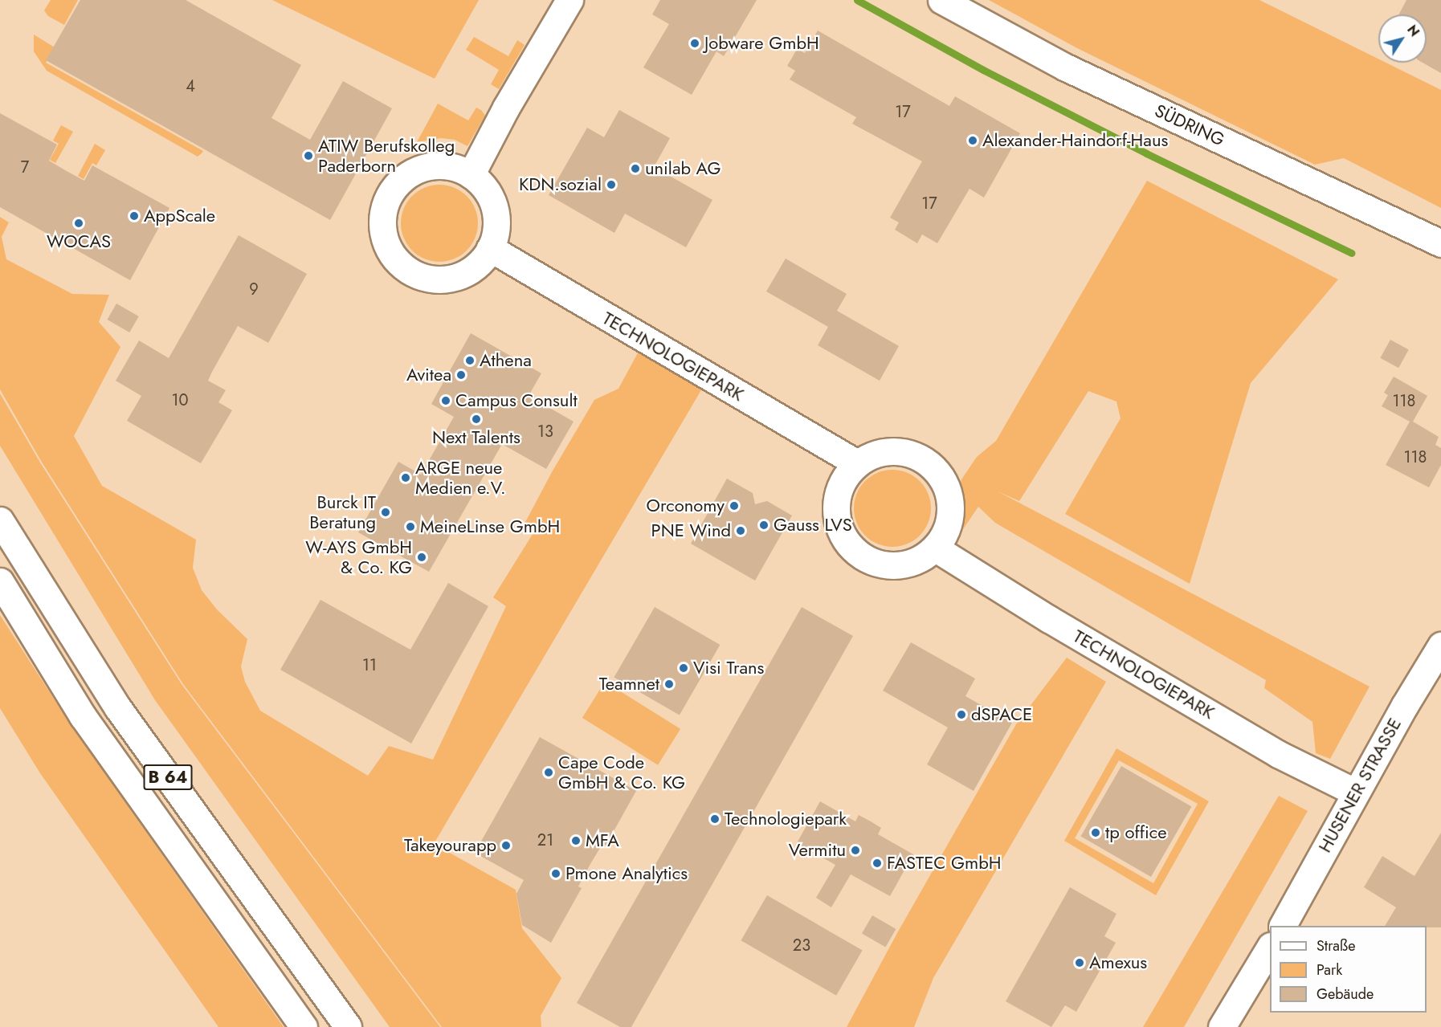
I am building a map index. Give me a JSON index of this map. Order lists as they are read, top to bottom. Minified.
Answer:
{"streets":{"main road":["SÜDRING","TECHNOLOGIEPARK","B 64","HUSENER STRASSE"]},"crossings":[["TECHNOLOGIEPARK","HUSENER STRASSE"]],"places":["Jobware GmbH","Alexander-Haindorf-Haus","ATIW Berufskolleg Paderborn","unilab AG","KDN.sozial","AppScale","WOCAS","Athena","Avitea","Campus Consult","Next Talents","ARGE neue Medien e.V.","Orconomy","Burck IT Beratung","Gauss LVS","MeineLinse GmbH","PNE Wind","W-AYS GmbH & Co. KG","Visi Trans","Teamnet","dSPACE","Cape Code GmbH & Co. KG","Technologiepark","tp office","MFA","Takeyourapp","Vermitu","FASTEC GmbH","Pmone Analytics","Amexus"],"house_numbers":["4","17","7","17","9","10","118","13","118","11","21","23"],"legend":["Straße","Park","Gebäude"],"north":"top right"}
